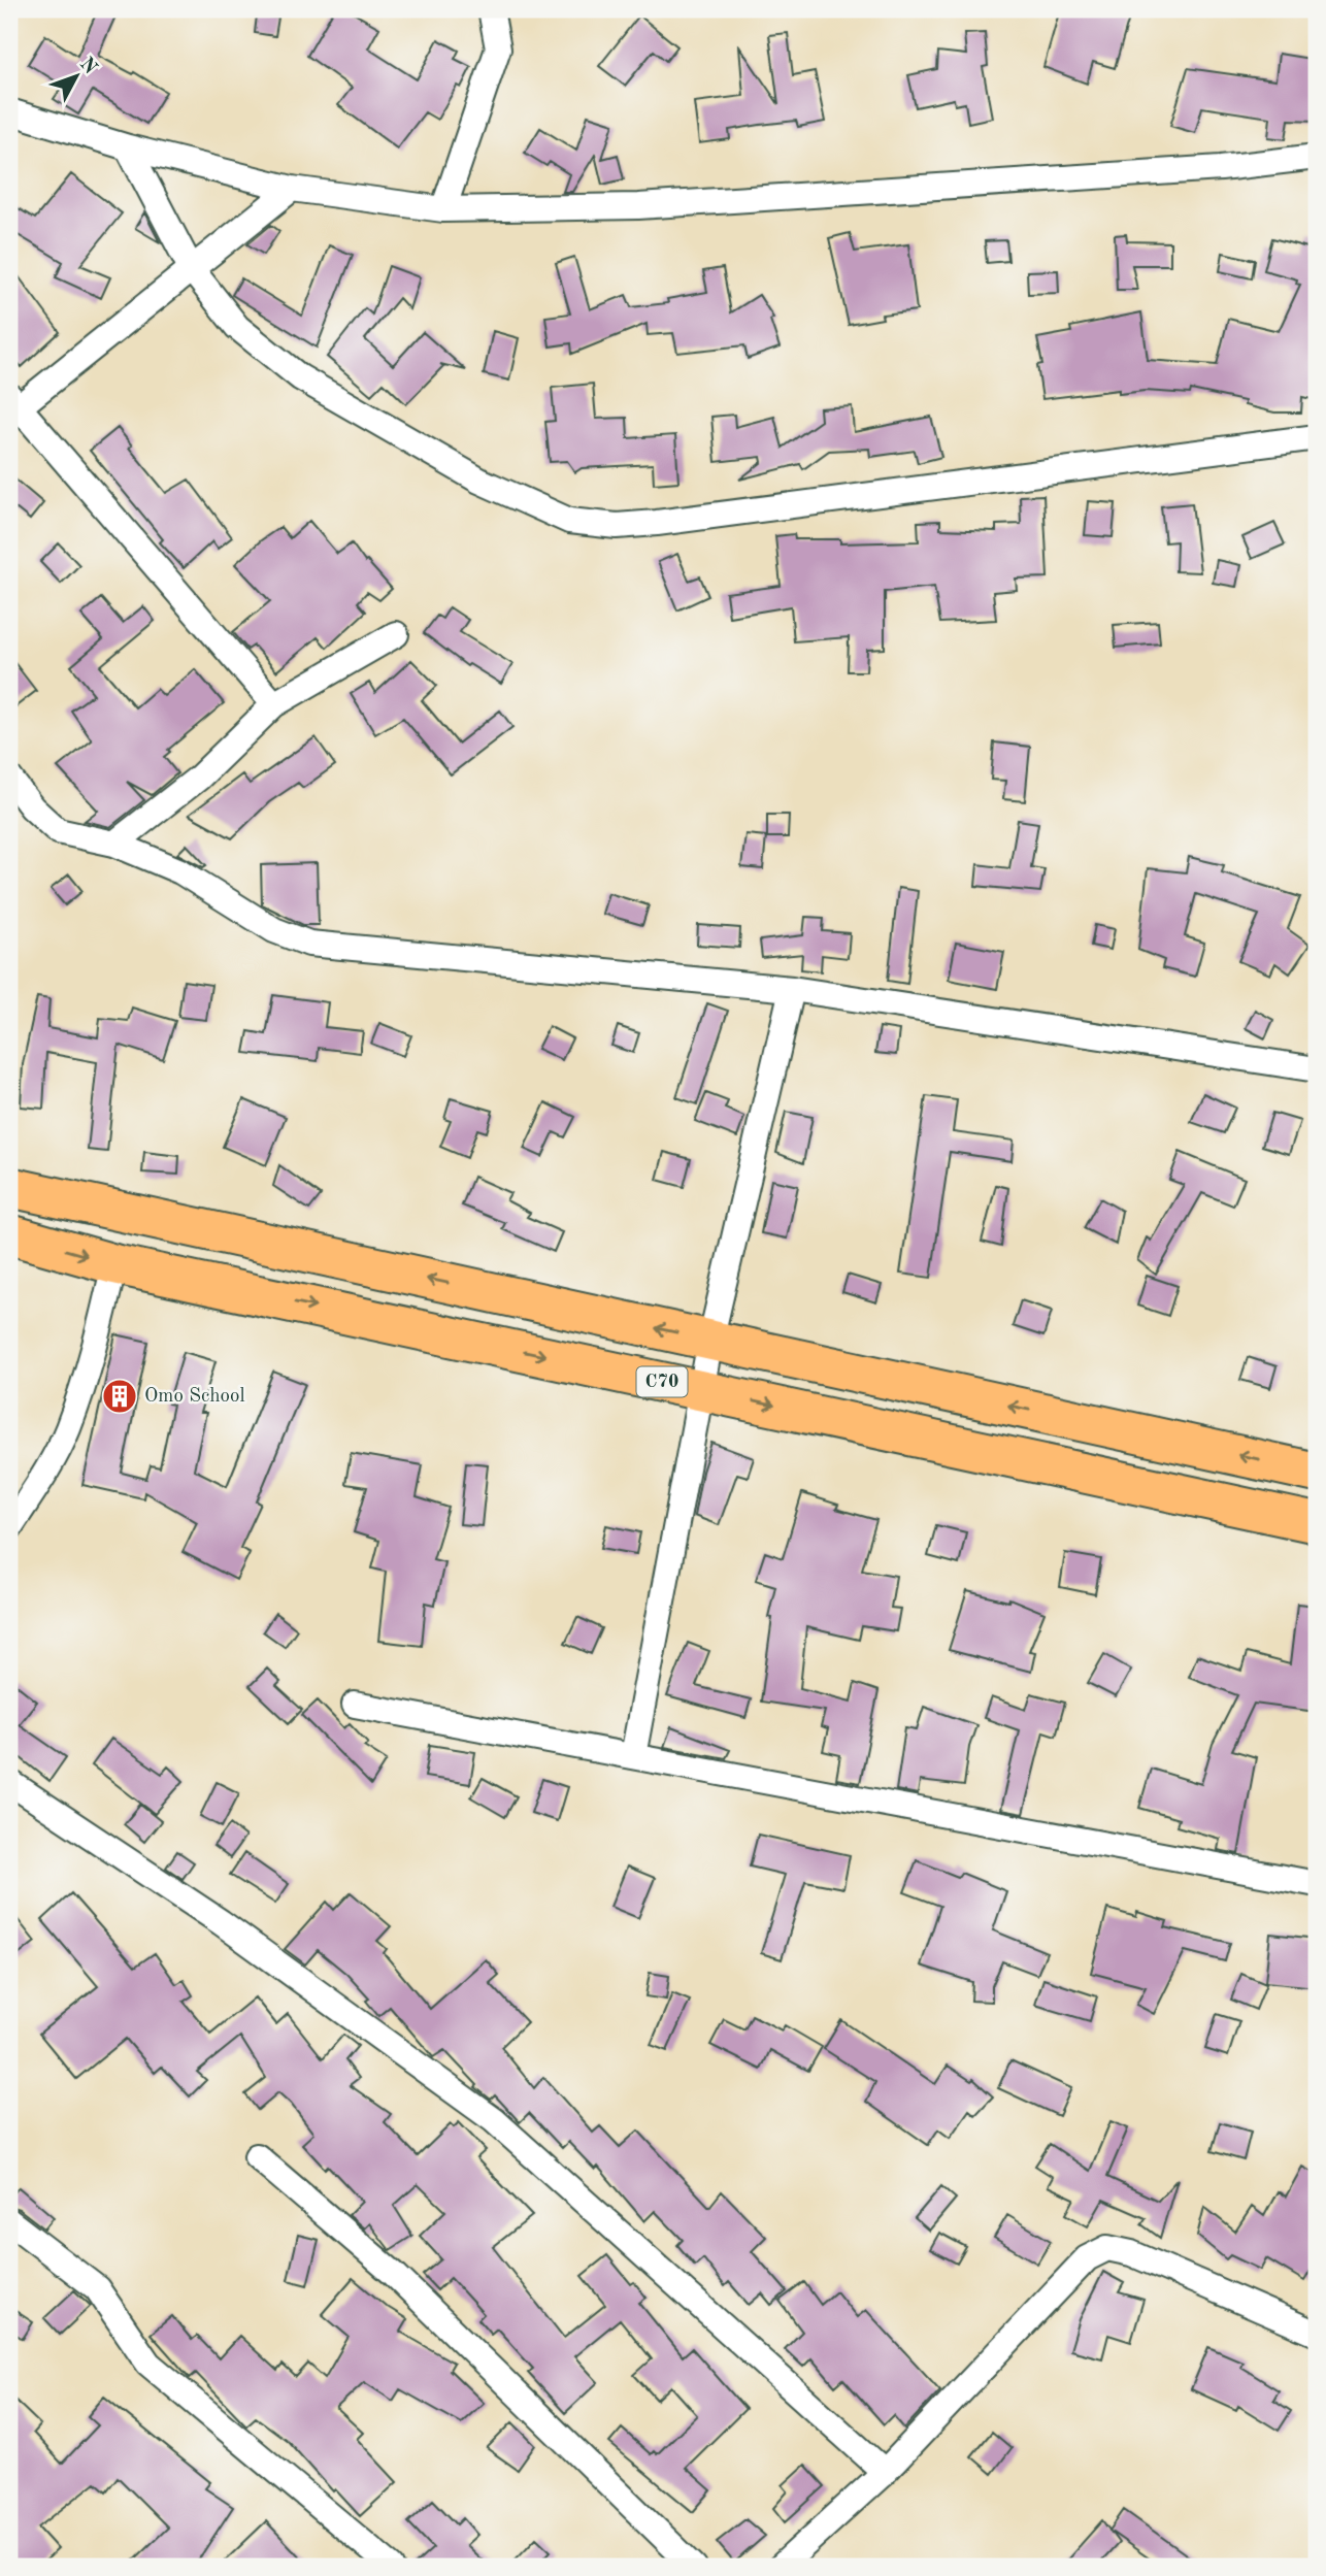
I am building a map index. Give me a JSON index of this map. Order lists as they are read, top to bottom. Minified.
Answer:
{"streets":{"highway":["C70"]},"places":{"building":["Omo School"]},"north":"top right"}
